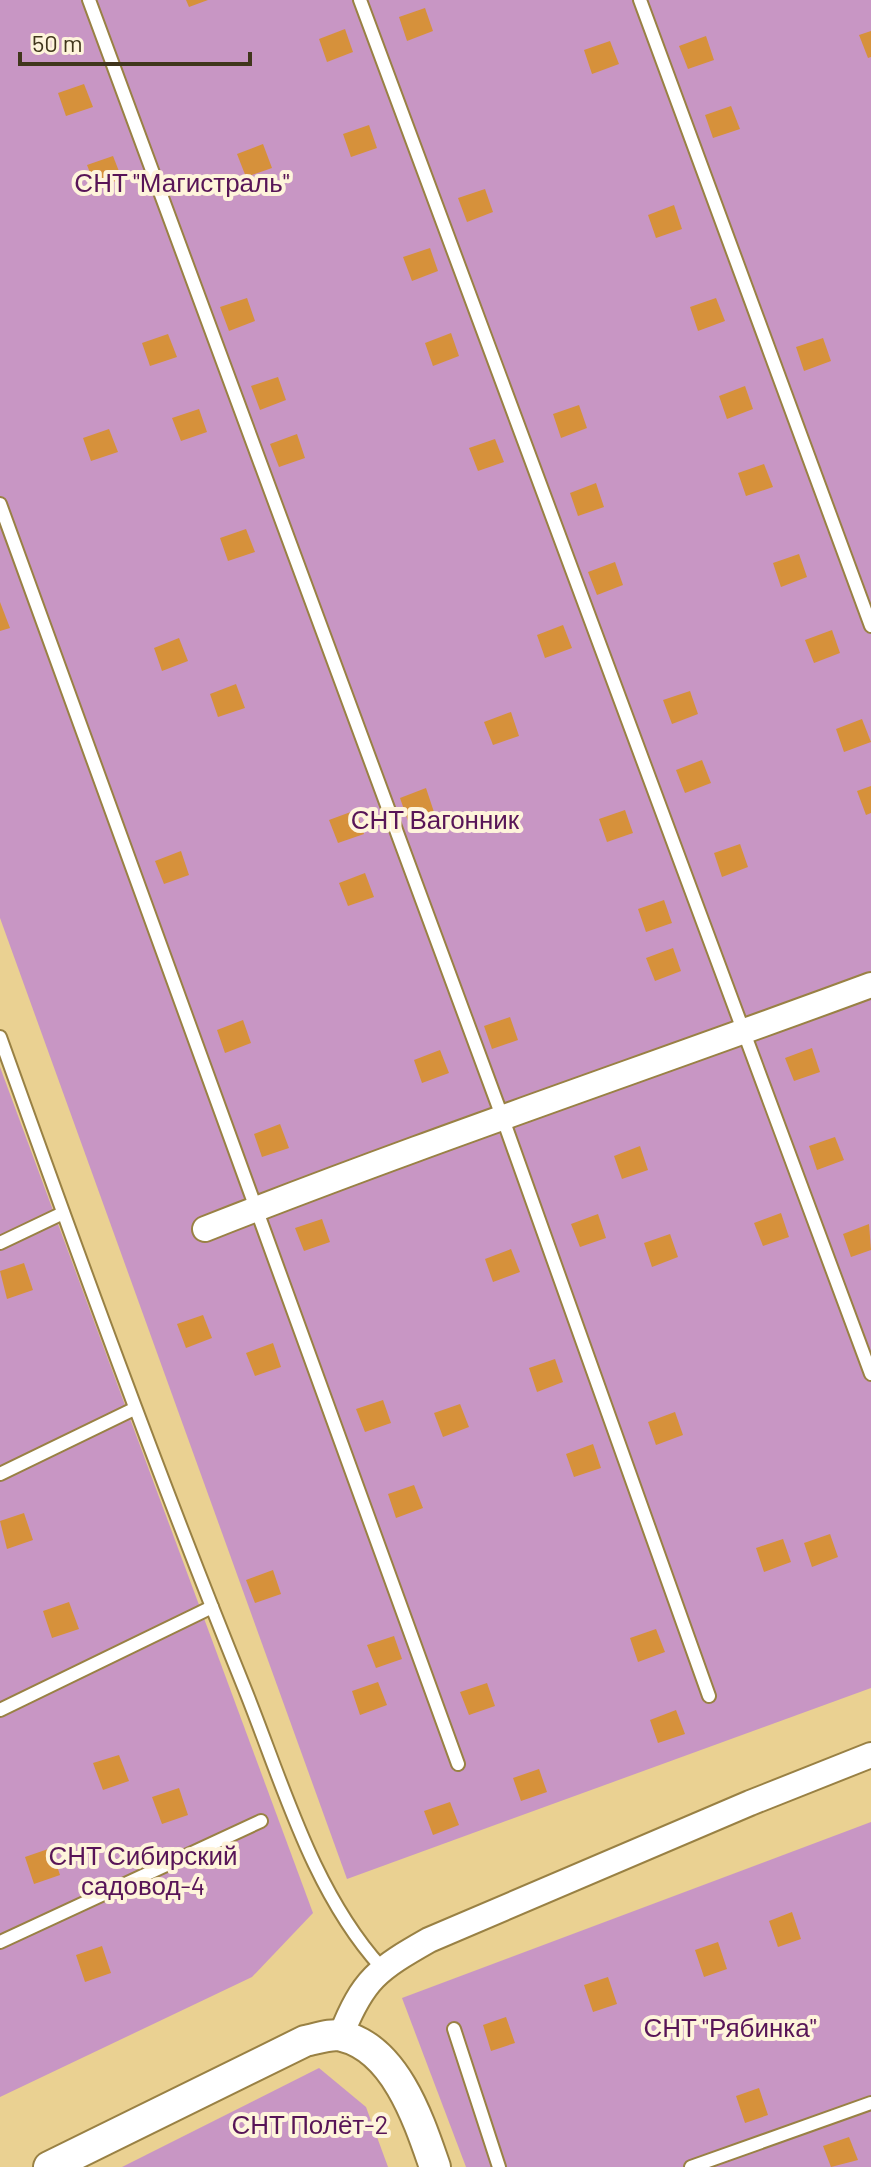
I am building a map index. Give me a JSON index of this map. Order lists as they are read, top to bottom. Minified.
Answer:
{"parks":["СНТ \"Магистраль\"","СНТ Вагонник","СНТ Сибирский садовод-4","СНТ \"Рябинка\"","СНТ Полёт-2"],"scale_bar":"50 m"}
